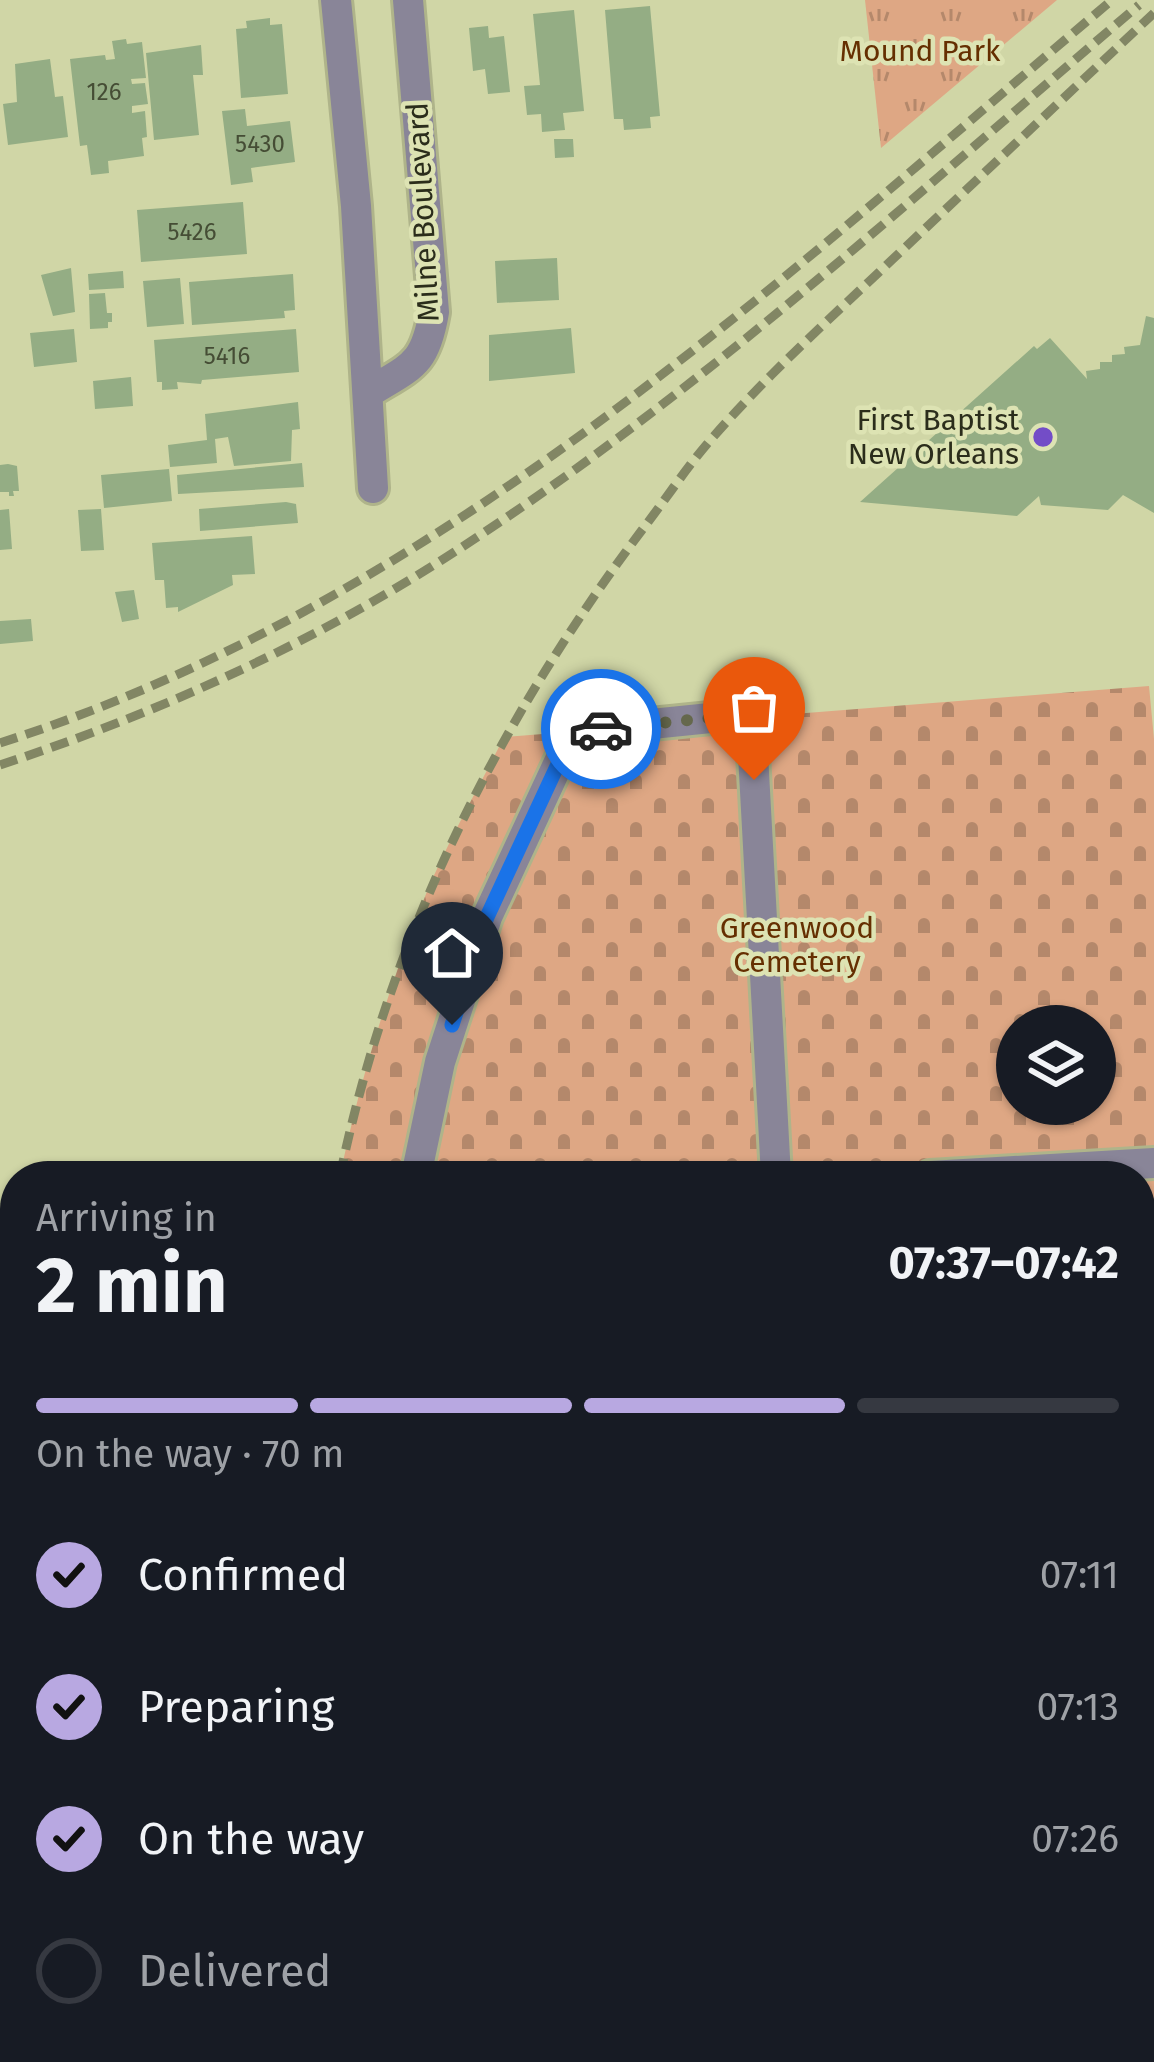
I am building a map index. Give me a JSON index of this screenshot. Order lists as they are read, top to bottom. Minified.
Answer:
{"streets":{"street":["Milne Boulevard"]},"parks":["Mound Park","Greenwood Cemetery"],"places":["First Baptist New Orleans"],"house_numbers":["126","5430","5426","5416"],"page":{"heading":["2 min","Arriving in","07:37–07:42"],"bar":"On the way · 70 m","list":[["Confirmed","07:11"],["Preparing","07:13"],["On the way","07:26"],"Delivered"]}}
